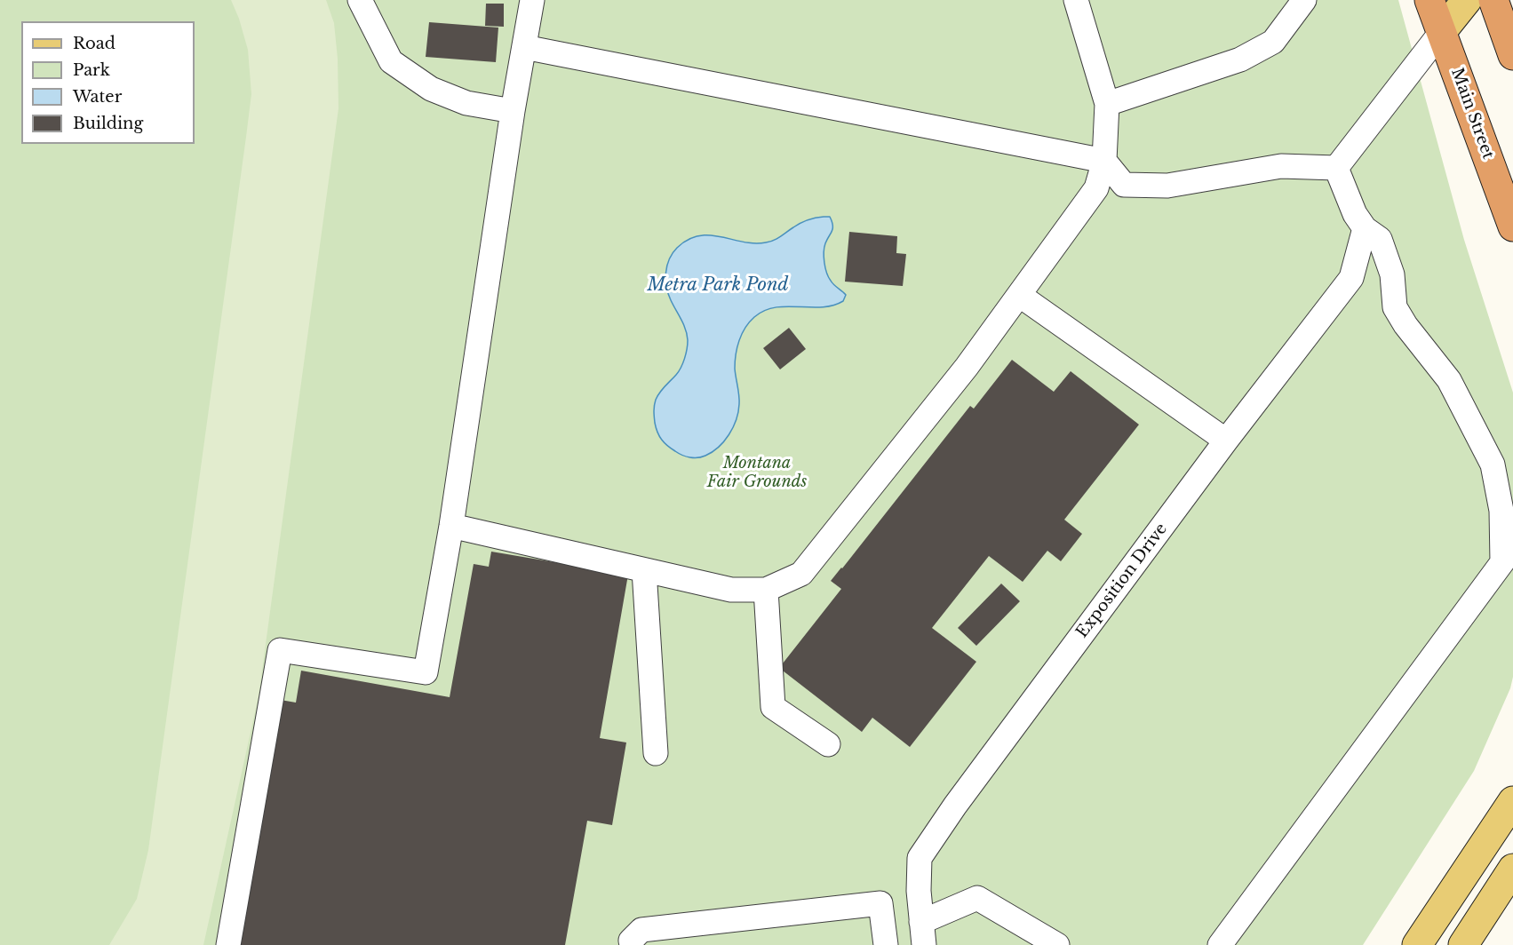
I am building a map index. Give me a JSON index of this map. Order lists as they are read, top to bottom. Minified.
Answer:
{"streets":{"highway":["Main Street"],"street":["Exposition Drive"]},"water":["Metra Park Pond"],"parks":["Montana Fair Grounds"],"legend":["Road","Park","Water","Building"]}
